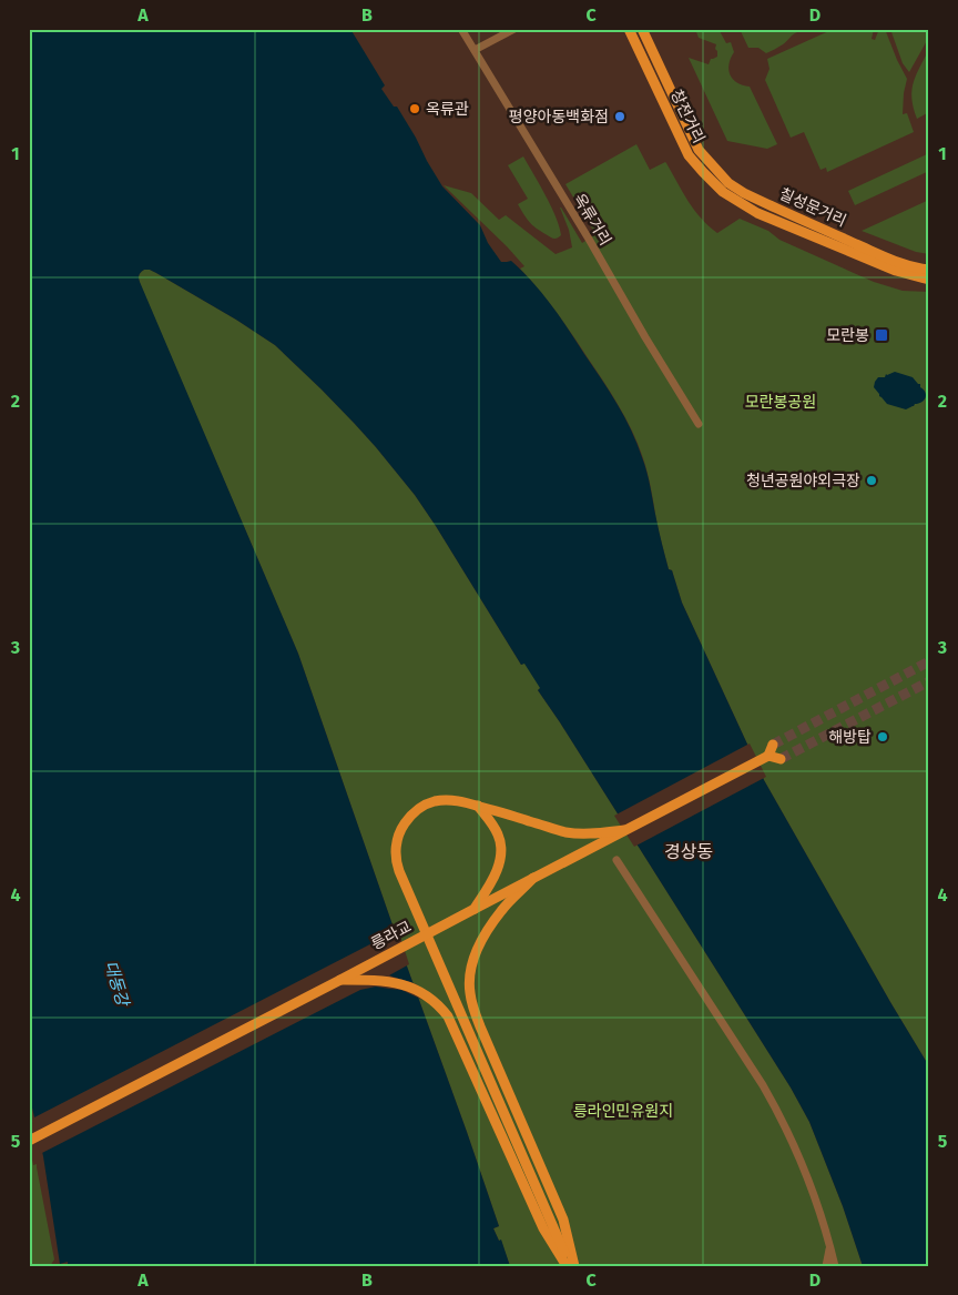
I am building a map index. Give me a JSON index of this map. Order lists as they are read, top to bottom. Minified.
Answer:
{"streets":{"main road":["창전거리","칠성문거리","릉라교"],"street":["옥류거리"]},"crossings":[["창전거리","칠성문거리"]],"districts":["경상동"],"water":["대동강"],"parks":["모란봉공원","릉라인민유원지"],"places":{"other":["옥류관","평양아동백화점","청년공원야외극장","해방탑"],"transit":["모란봉"]},"grid":{"columns":["A","B","C","D"],"rows":["1","2","3","4","5"]}}
